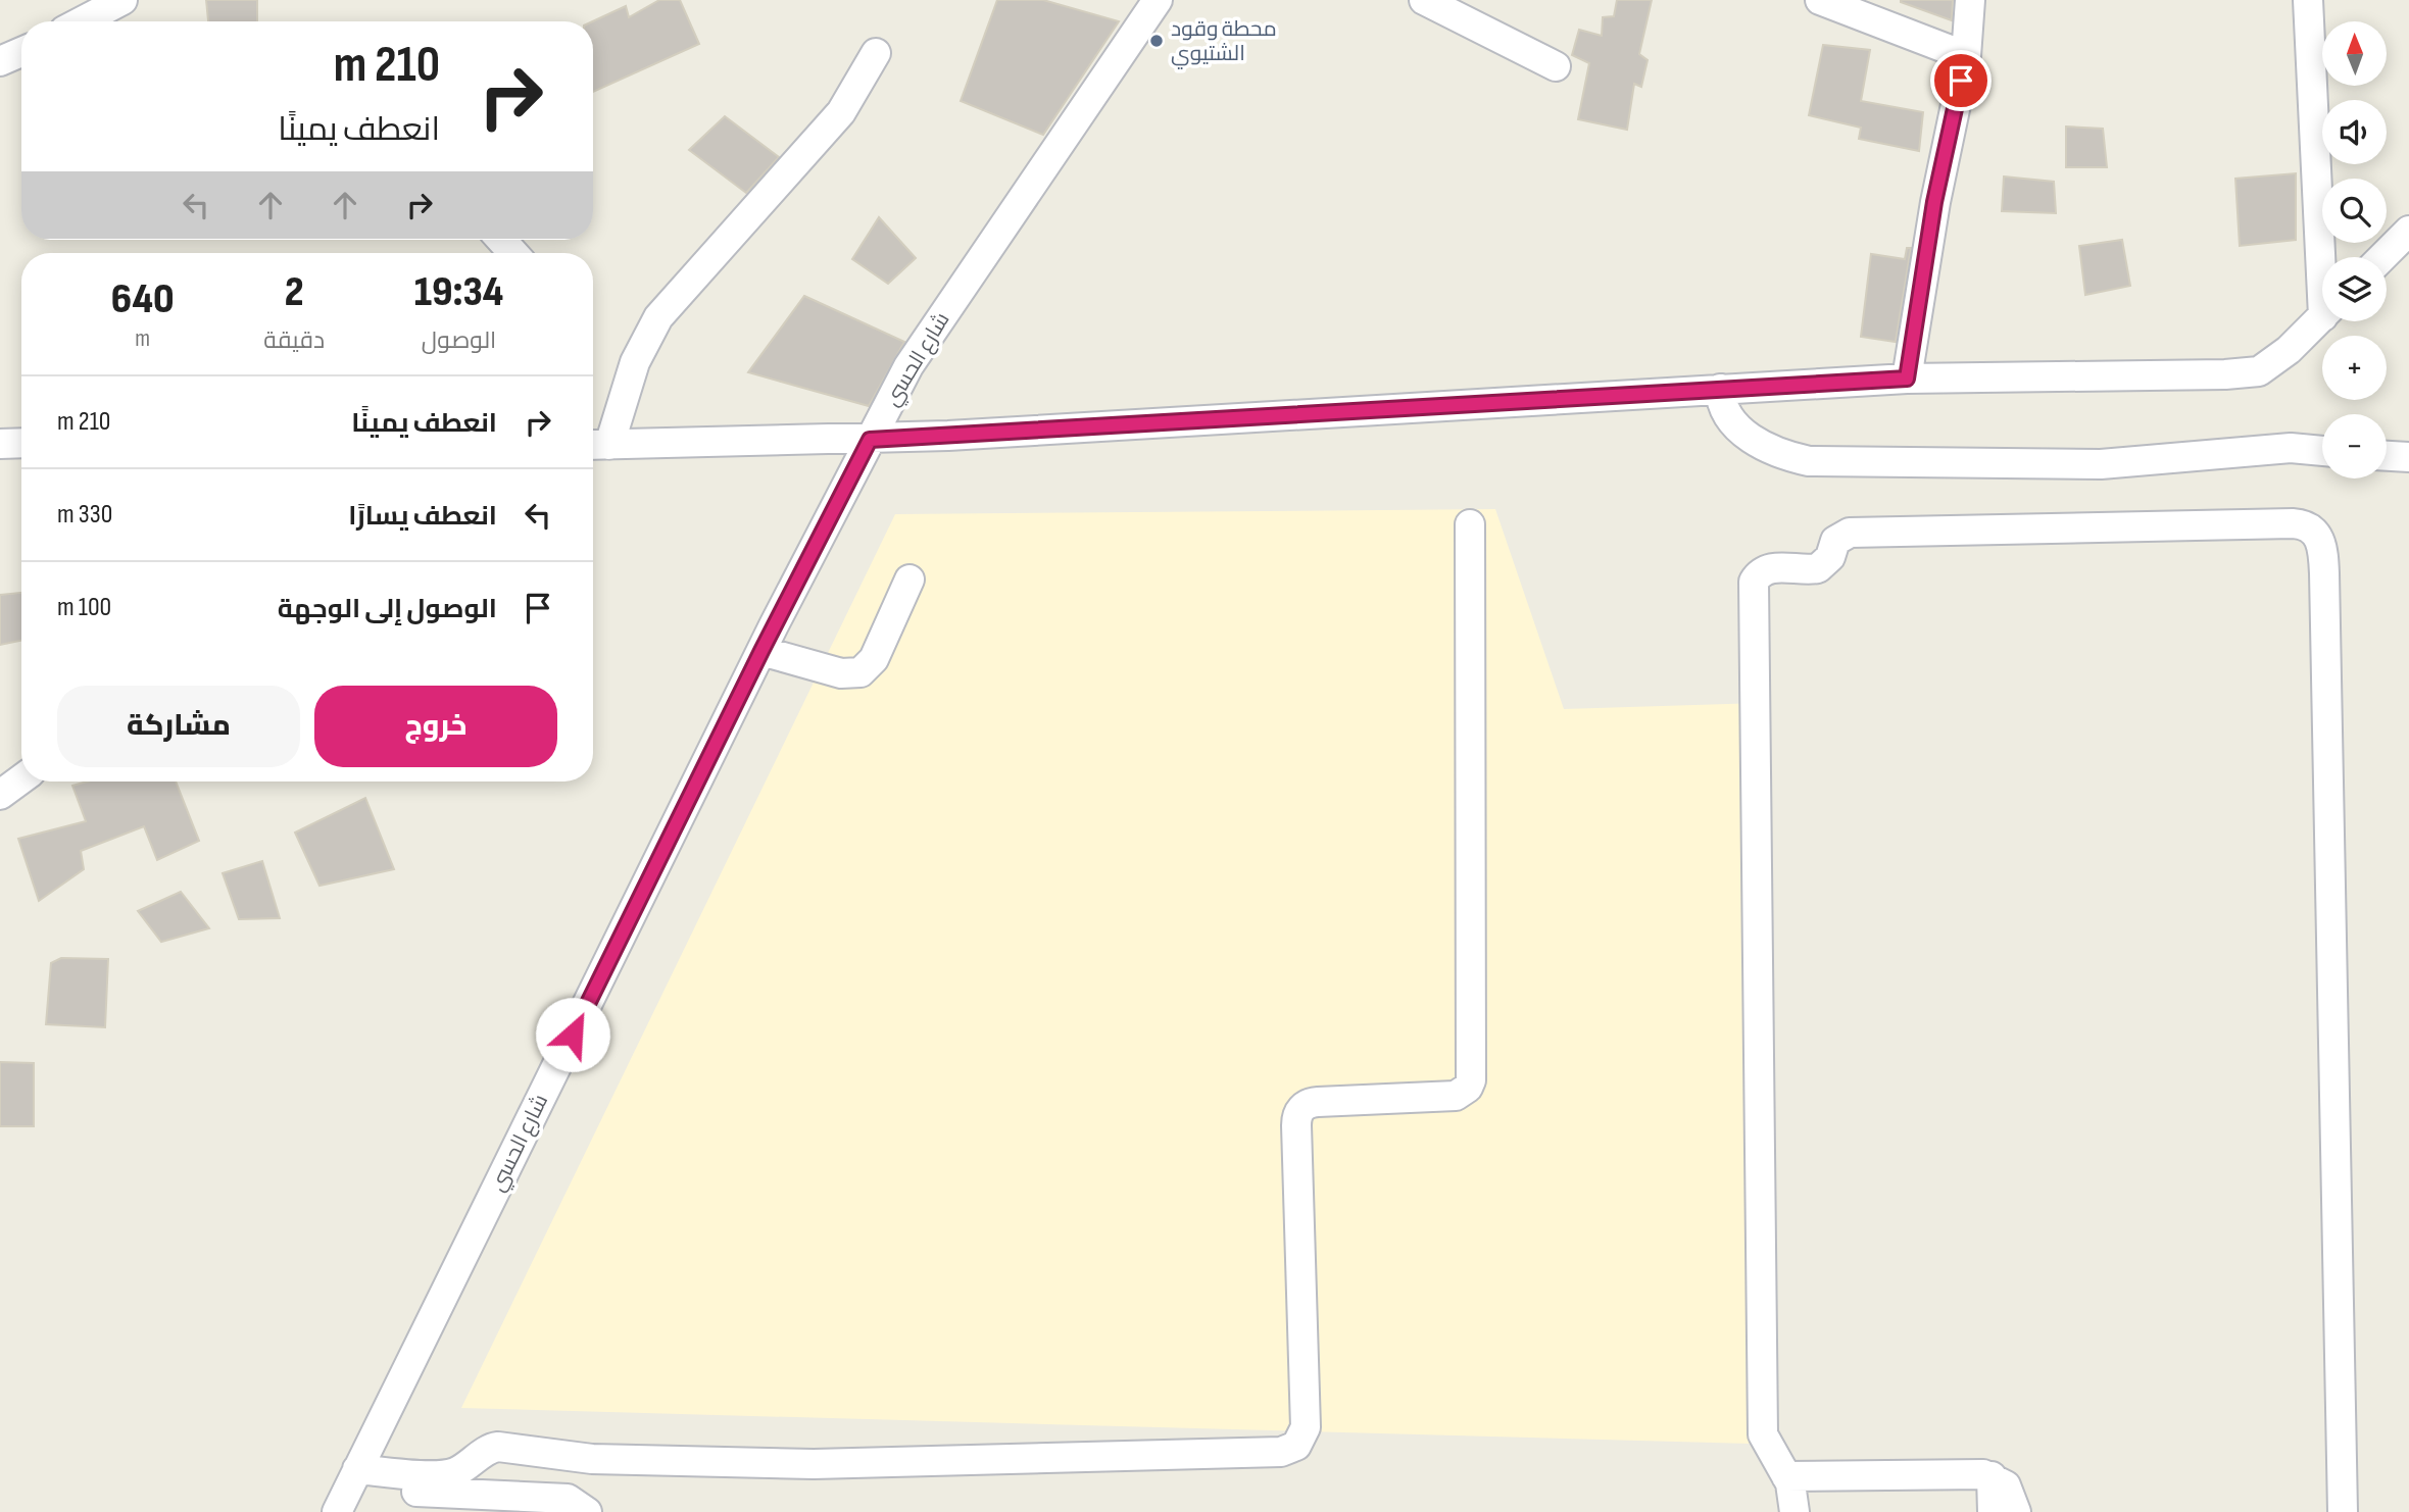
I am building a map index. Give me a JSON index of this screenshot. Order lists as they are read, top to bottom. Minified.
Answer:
{"streets":{"street":["شارع الحسي"]},"places":["محطة وقود الشتيوي"],"north":"top","page":{"map_buttons":["+","−"],"turn":["210 m","انعطف يمينًا"],"eta":["19:34","الوصول","2","دقيقة","640","m"],"list":[{"name":"انعطف يمينًا","value":"210 m"},{"name":"انعطف يسارًا","value":"330 m"},{"name":"الوصول إلى الوجهة","value":"100 m"}],"buttons":["خروج","مشاركة"]}}
